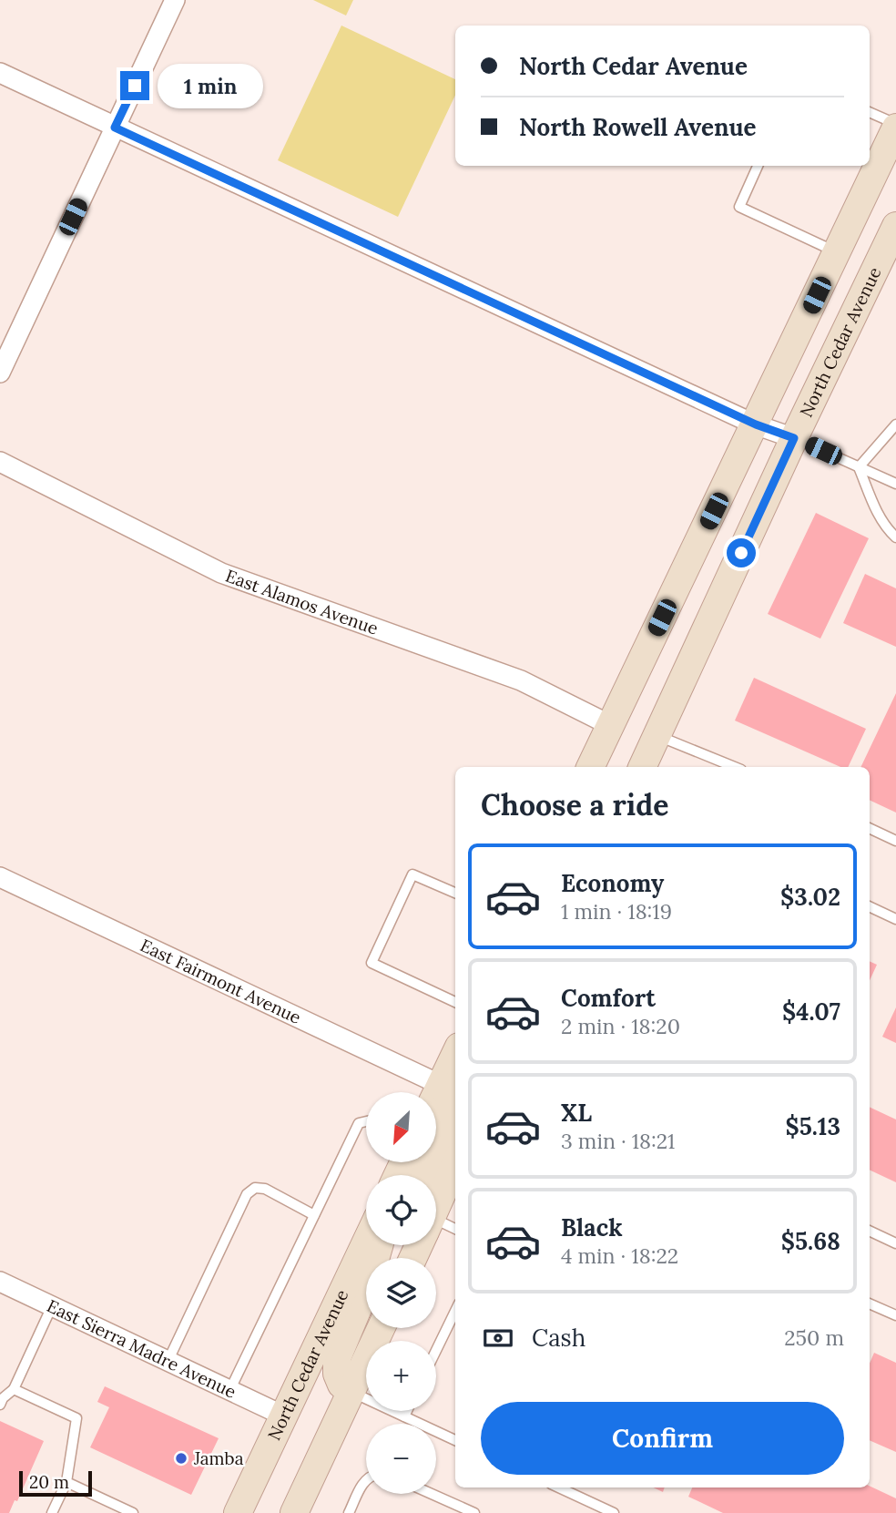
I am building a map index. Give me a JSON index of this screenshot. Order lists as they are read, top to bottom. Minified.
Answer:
{"streets":{"main road":["North Cedar Avenue"],"street":["East Alamos Avenue","East Fairmont Avenue","East Sierra Madre Avenue"]},"crossings":[["North Cedar Avenue","East Sierra Madre Avenue"]],"places":["Jamba"],"scale_bar":"20 m","north":"bottom left","page":{"banner":["North Cedar Avenue","North Rowell Avenue"],"bubble":"1 min","heading":"Choose a ride","list":[{"name":"Economy","note":"1 min · 18:19","value":"$3.02"},{"name":"Comfort","note":"2 min · 18:20","value":"$4.07"},{"name":"XL","note":"3 min · 18:21","value":"$5.13"},{"name":"Black","note":"4 min · 18:22","value":"$5.68"}],"map_buttons":["+","−"],"pay":["Cash","250 m"],"buttons":"Confirm","scale":"20 m"}}
